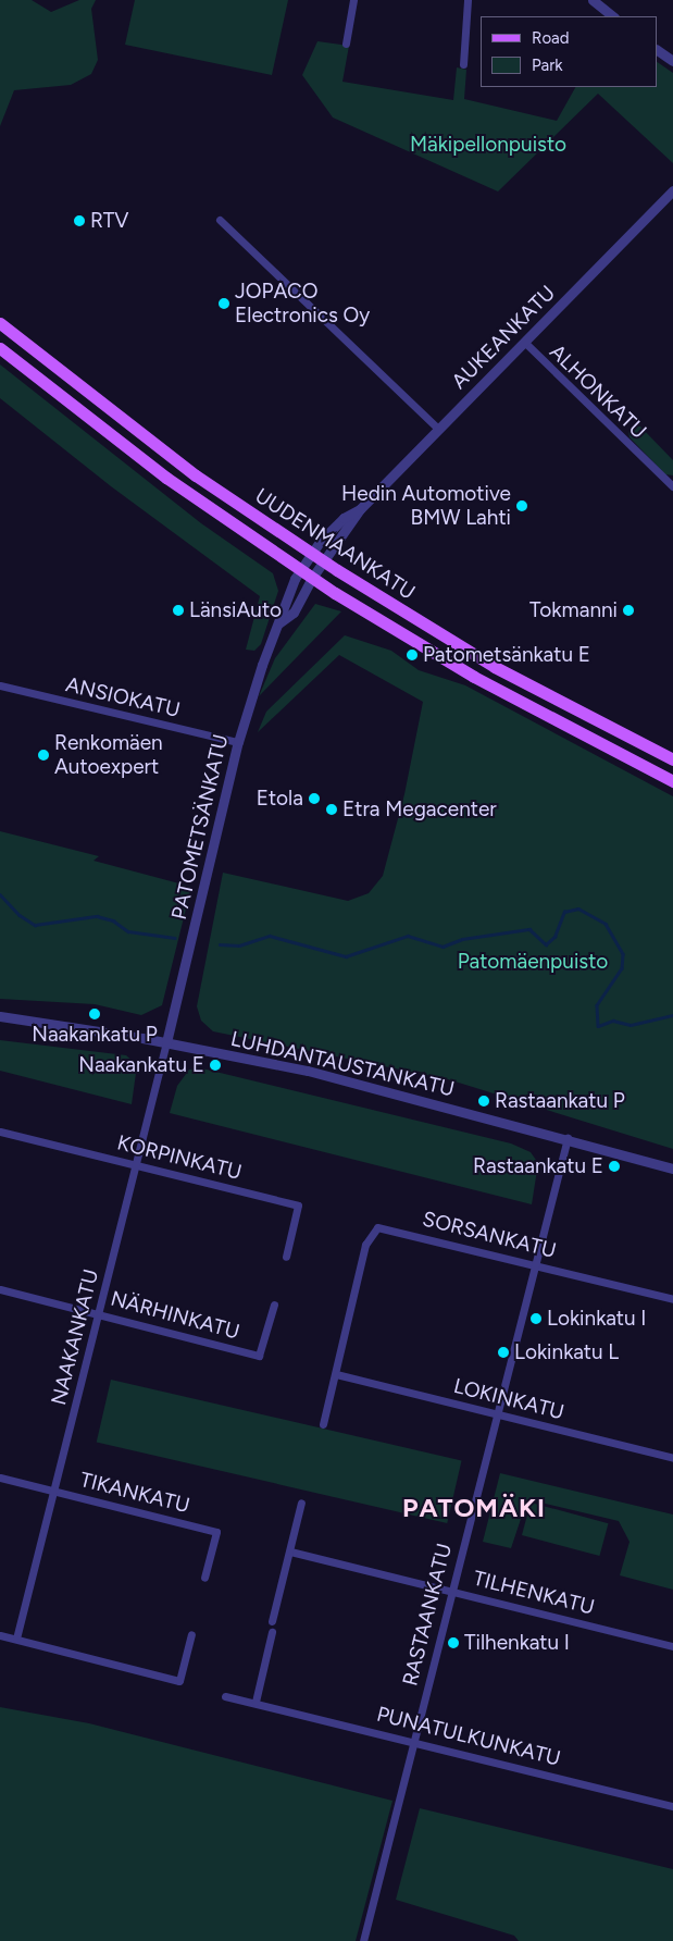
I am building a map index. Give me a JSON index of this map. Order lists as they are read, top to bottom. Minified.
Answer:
{"streets":{"main road":["UUDENMAANKATU"],"street":["AUKEANKATU","ALHONKATU","ANSIOKATU","PATOMETSÄNKATU","LUHDANTAUSTANKATU","KORPINKATU","SORSANKATU","NÄRHINKATU","NAAKANKATU","LOKINKATU","TIKANKATU","TILHENKATU","RASTAANKATU","PUNATULKUNKATU"]},"crossings":[["AUKEANKATU","ALHONKATU"],["AUKEANKATU","UUDENMAANKATU"],["AUKEANKATU","PATOMETSÄNKATU"],["UUDENMAANKATU","PATOMETSÄNKATU"],["ANSIOKATU","PATOMETSÄNKATU"],["PATOMETSÄNKATU","LUHDANTAUSTANKATU"],["PATOMETSÄNKATU","NAAKANKATU"],["LUHDANTAUSTANKATU","NAAKANKATU"],["LUHDANTAUSTANKATU","RASTAANKATU"],["KORPINKATU","NAAKANKATU"],["SORSANKATU","LOKINKATU"],["SORSANKATU","RASTAANKATU"],["NÄRHINKATU","NAAKANKATU"],["NAAKANKATU","TIKANKATU"],["LOKINKATU","RASTAANKATU"],["TILHENKATU","RASTAANKATU"],["RASTAANKATU","PUNATULKUNKATU"]],"districts":["PATOMÄKI"],"parks":["Mäkipellonpuisto","Patomäenpuisto"],"places":["RTV","JOPACO Electronics Oy","Hedin Automotive BMW Lahti","LänsiAuto","Tokmanni","Patometsänkatu E","Renkomäen Autoexpert","Etola","Etra Megacenter","Naakankatu P","Naakankatu E","Rastaankatu P","Rastaankatu E","Lokinkatu I","Lokinkatu L","Tilhenkatu I"],"legend":["Road","Park"]}
